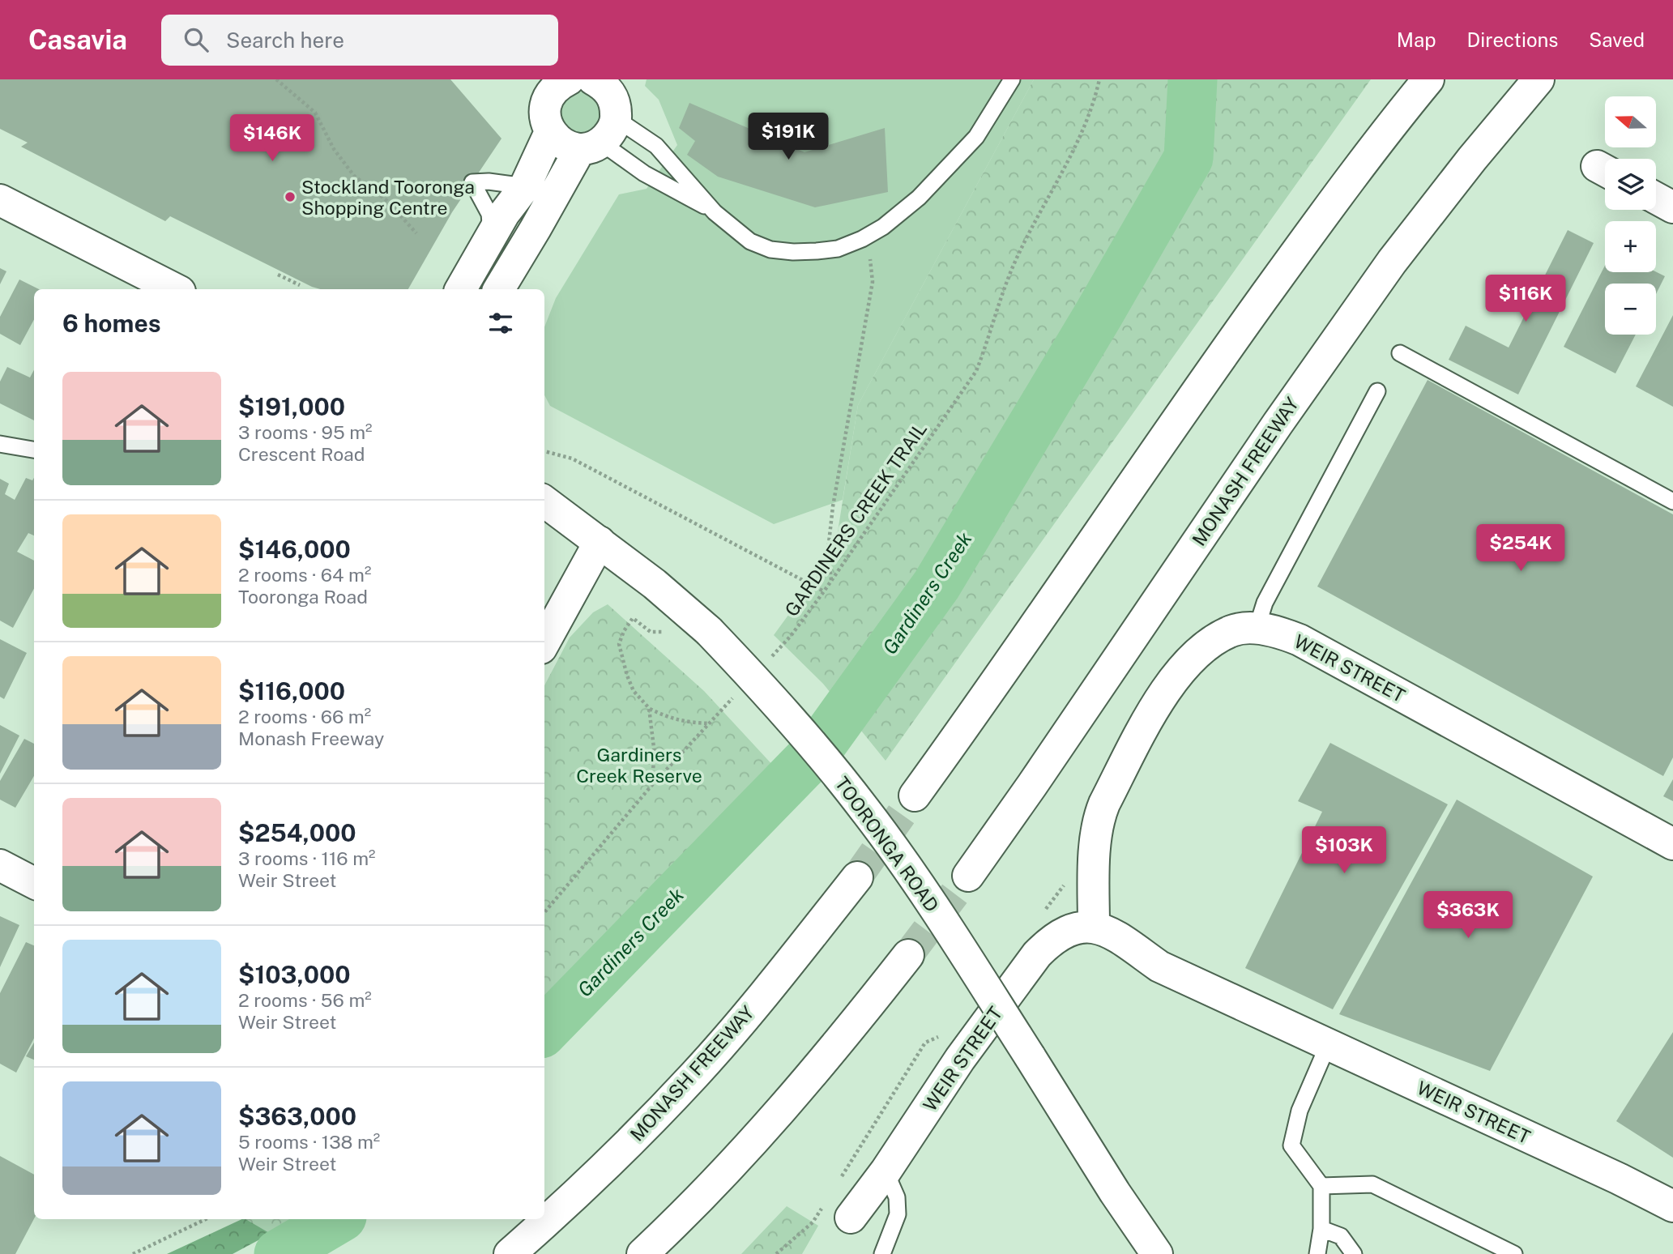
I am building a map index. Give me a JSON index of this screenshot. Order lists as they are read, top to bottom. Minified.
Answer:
{"streets":{"main road":["MONASH FREEWAY","WEIR STREET","TOORONGA ROAD"],"path":["GARDINERS CREEK TRAIL"]},"water":["Gardiners Creek"],"parks":["Gardiners Creek Reserve"],"places":["Stockland Tooronga Shopping Centre"],"north":"left","page":{"header":"Casavia","search":"Search here","nav":["Map","Directions","Saved"],"map_buttons":["+","−"],"price":["$191K","$146K","$116K","$254K","$103K","$363K"],"heading":"6 homes","list":[{"name":"$191,000","note":"3 rooms · 95 m² · Crescent Road"},{"name":"$146,000","note":"2 rooms · 64 m² · Tooronga Road"},{"name":"$116,000","note":"2 rooms · 66 m² · Monash Freeway"},{"name":"$254,000","note":"3 rooms · 116 m² · Weir Street"},{"name":"$103,000","note":"2 rooms · 56 m² · Weir Street"},{"name":"$363,000","note":"5 rooms · 138 m² · Weir Street"}]}}
